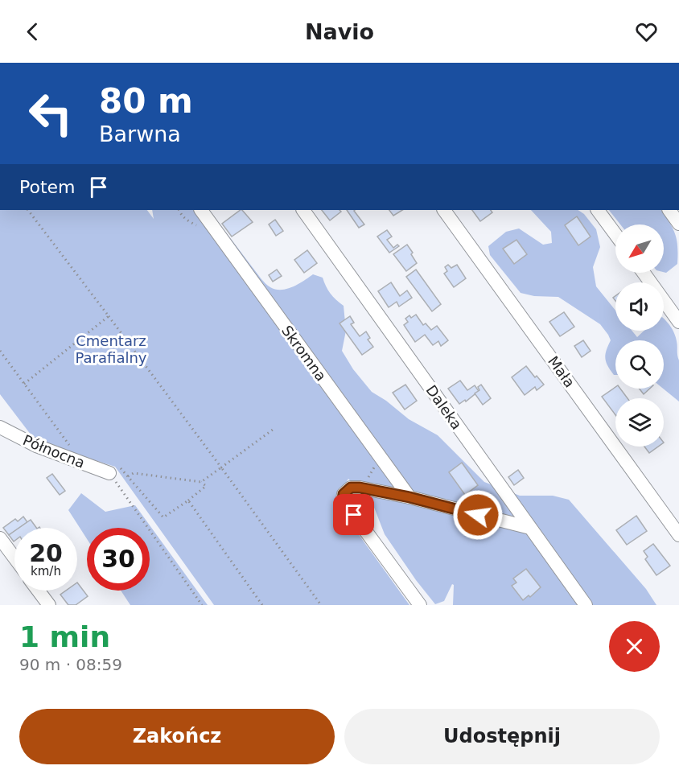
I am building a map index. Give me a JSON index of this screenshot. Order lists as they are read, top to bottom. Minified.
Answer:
{"streets":{"street":["Skromna","Mała","Daleka","Północna"]},"parks":["Cmentarz Parafialny"],"north":"bottom left","page":{"header":"Navio","turn":["80 m","Barwna"],"then":"Potem","speed":"20 km/h","limit":"30","heading":["1 min","90 m · 08:59"],"buttons":["Zakończ","Udostępnij"]}}
